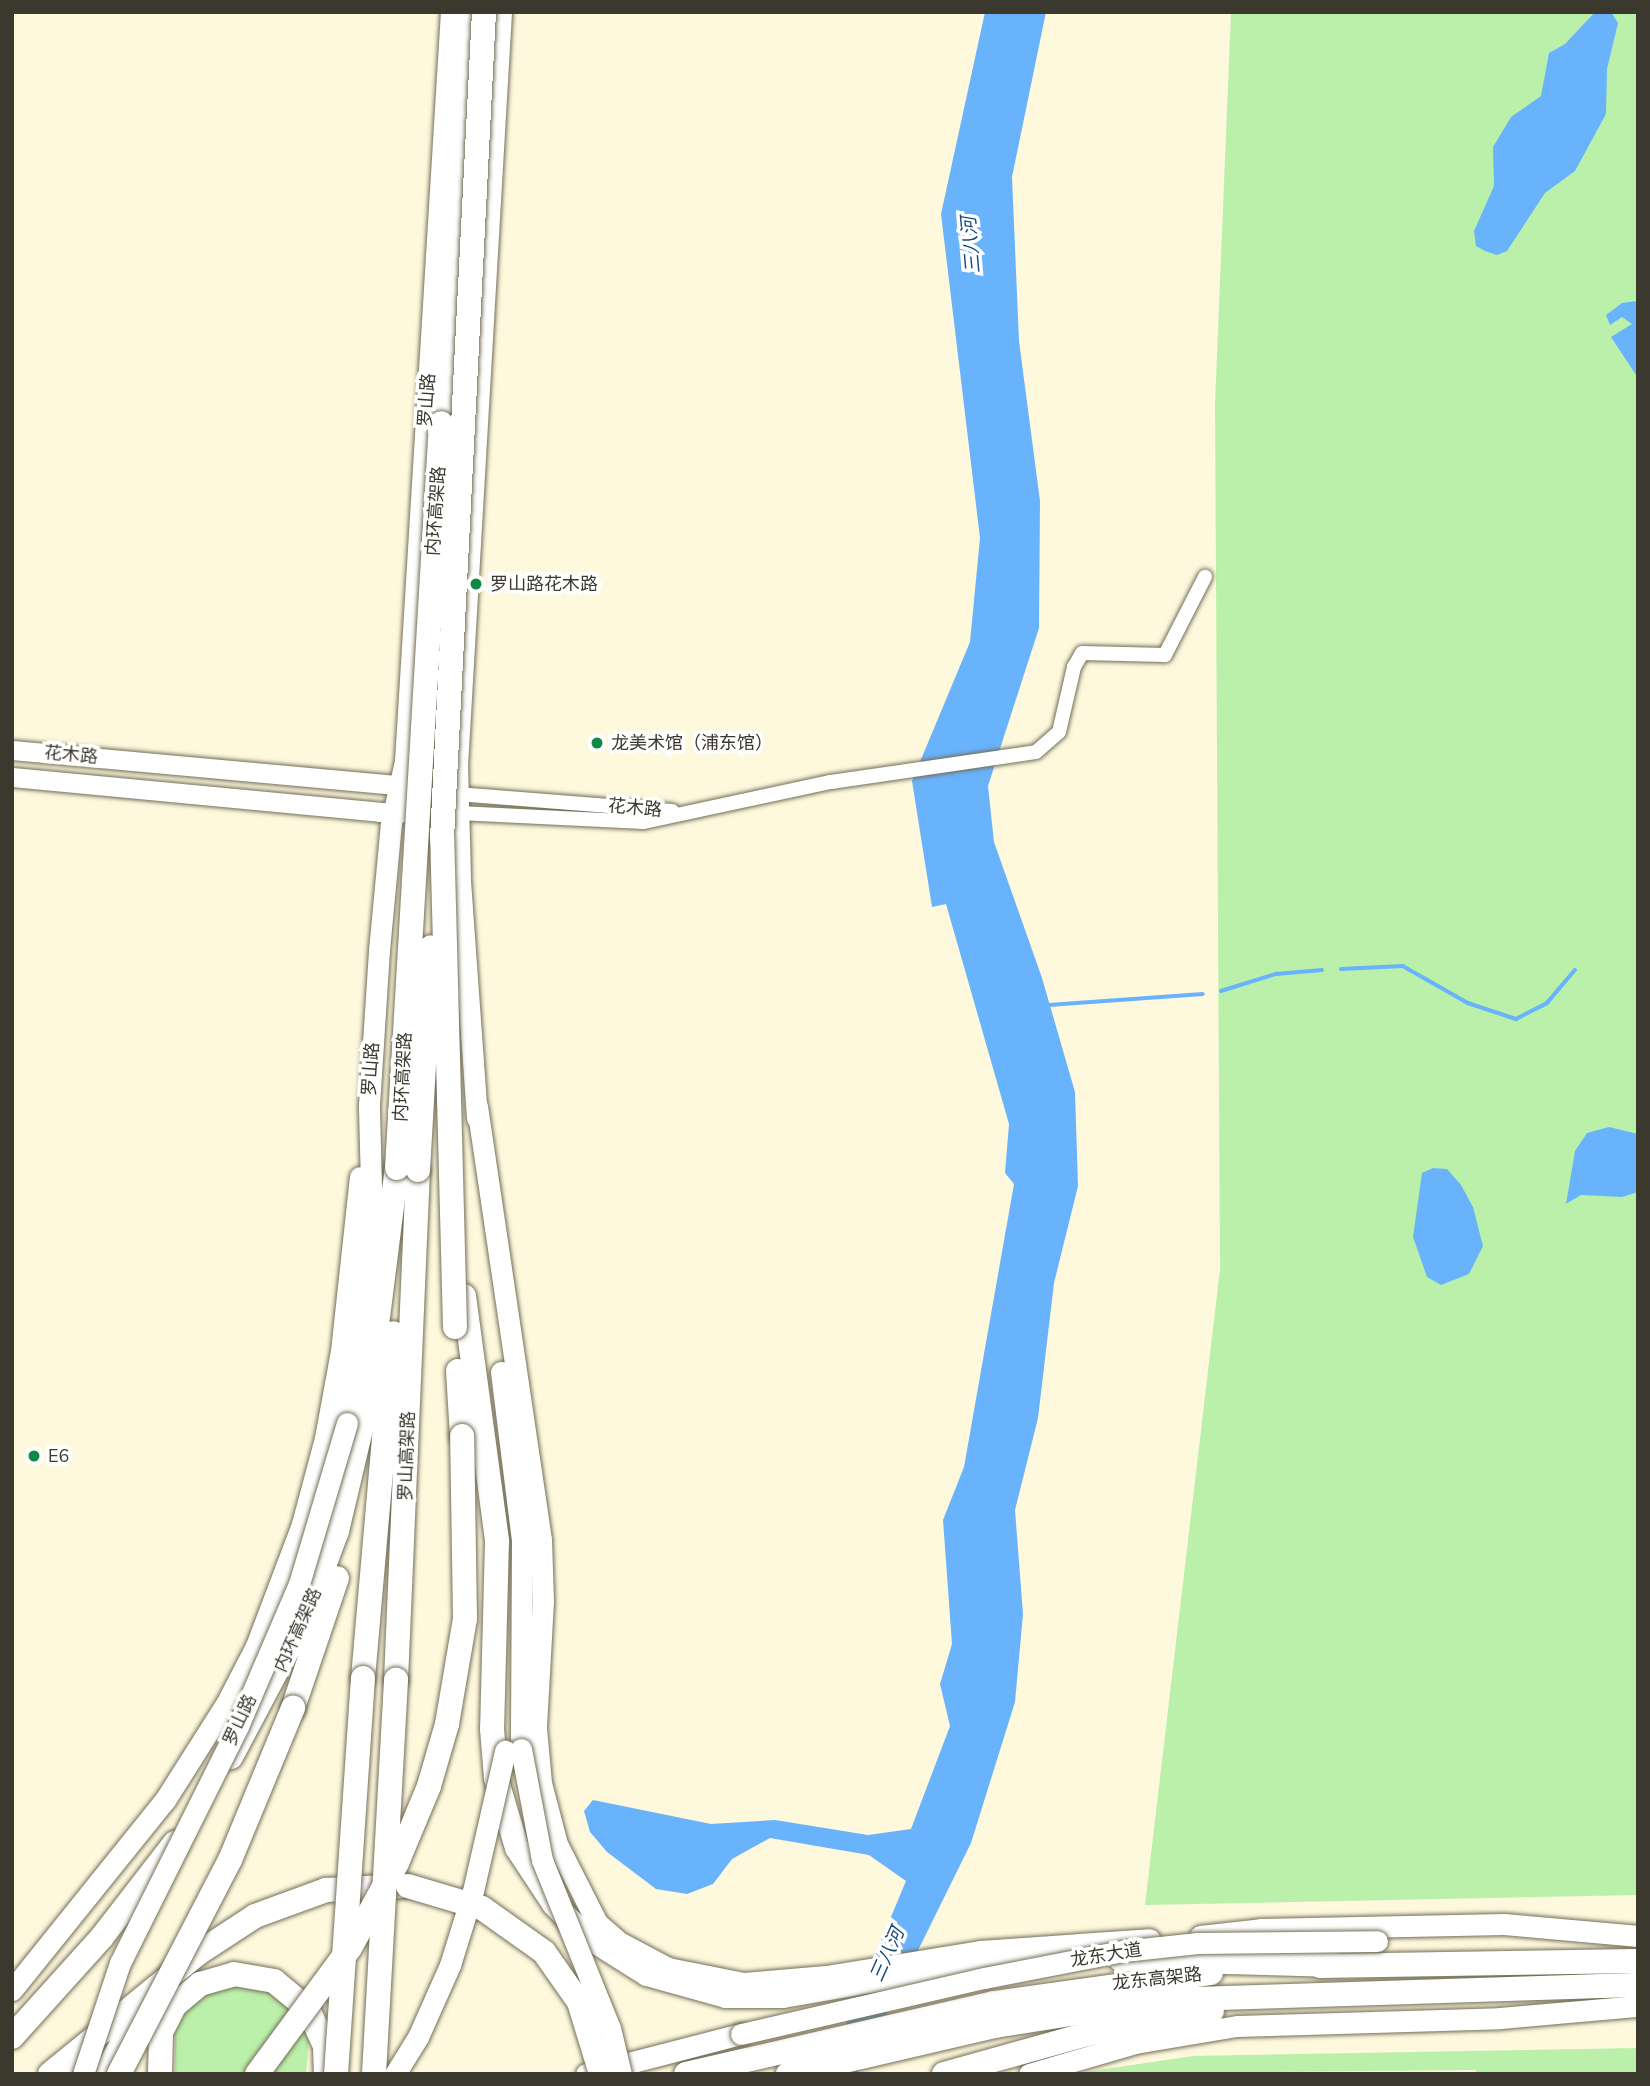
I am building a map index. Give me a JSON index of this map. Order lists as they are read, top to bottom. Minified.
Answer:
{"streets":{"highway":["内环高架路","罗山高架路","龙东高架路"],"main road":["罗山路","花木路","龙东大道"]},"crossings":[["罗山路","花木路"],["内环高架路","罗山高架路"]],"water":["三八河"],"places":["罗山路花木路","龙美术馆（浦东馆）","E6"]}
